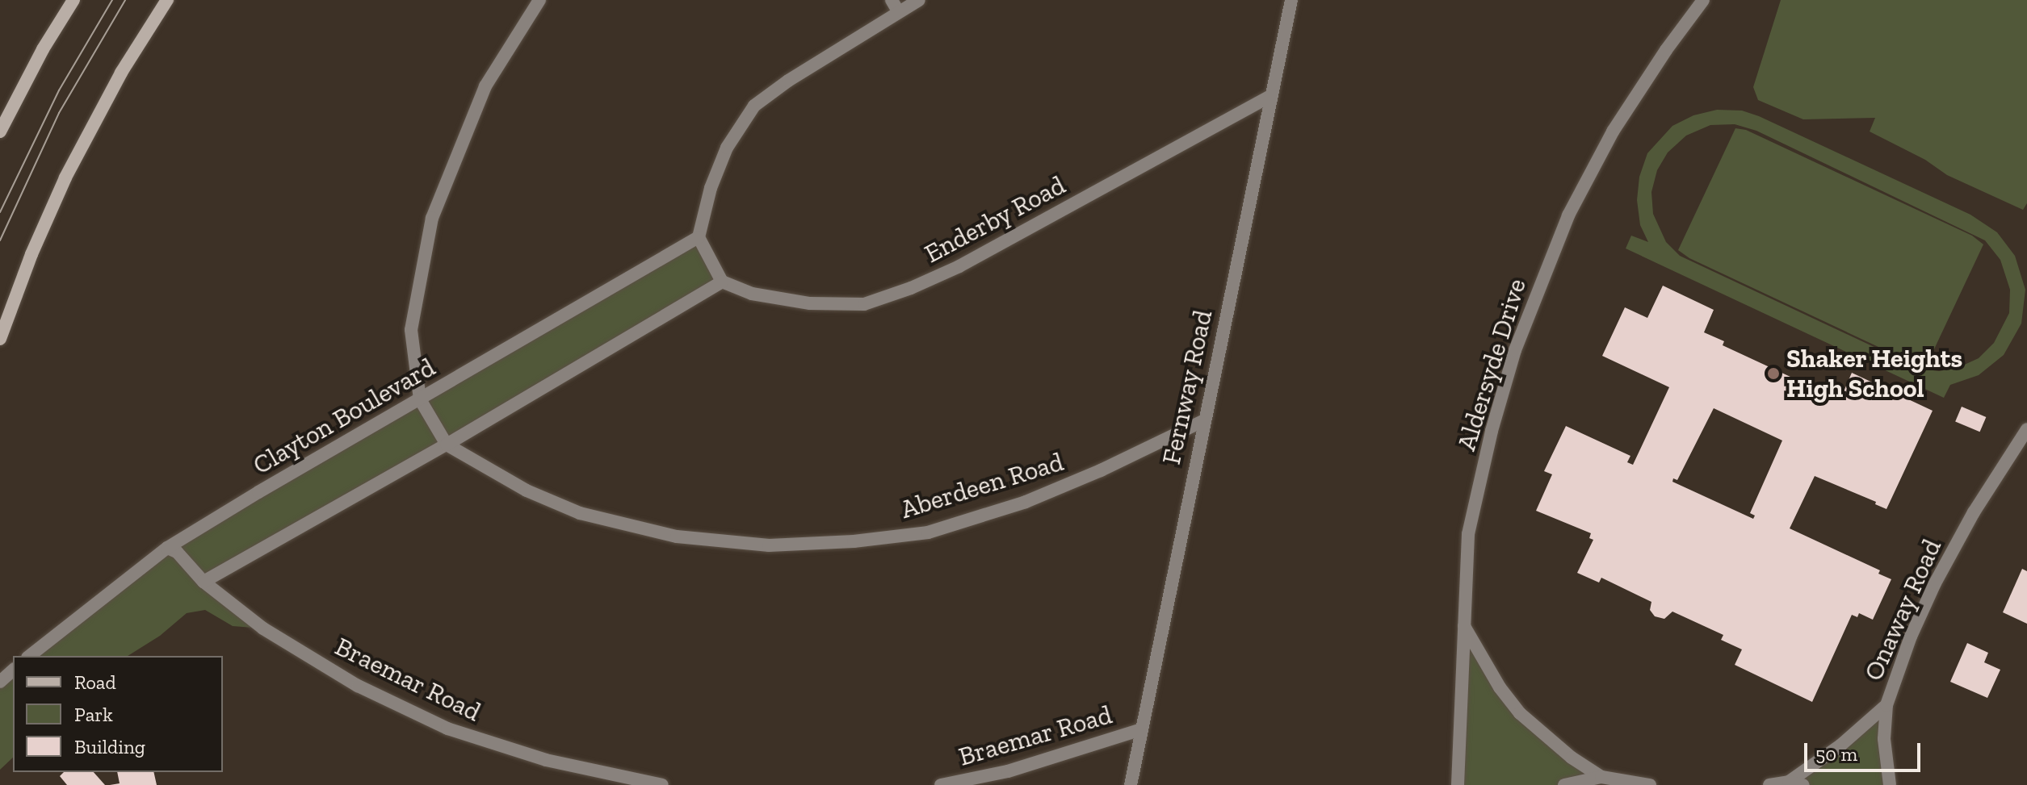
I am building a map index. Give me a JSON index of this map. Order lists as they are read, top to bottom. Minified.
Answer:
{"streets":{"street":["Enderby Road","Aldersyde Drive","Fernway Road","Clayton Boulevard","Aberdeen Road","Onaway Road","Braemar Road"]},"crossings":[["Enderby Road","Fernway Road"],["Fernway Road","Aberdeen Road"],["Fernway Road","Braemar Road"],["Clayton Boulevard","Aberdeen Road"],["Clayton Boulevard","Braemar Road"]],"places":["Shaker Heights High School"],"legend":["Road","Park","Building"],"scale_bar":"50 m"}
